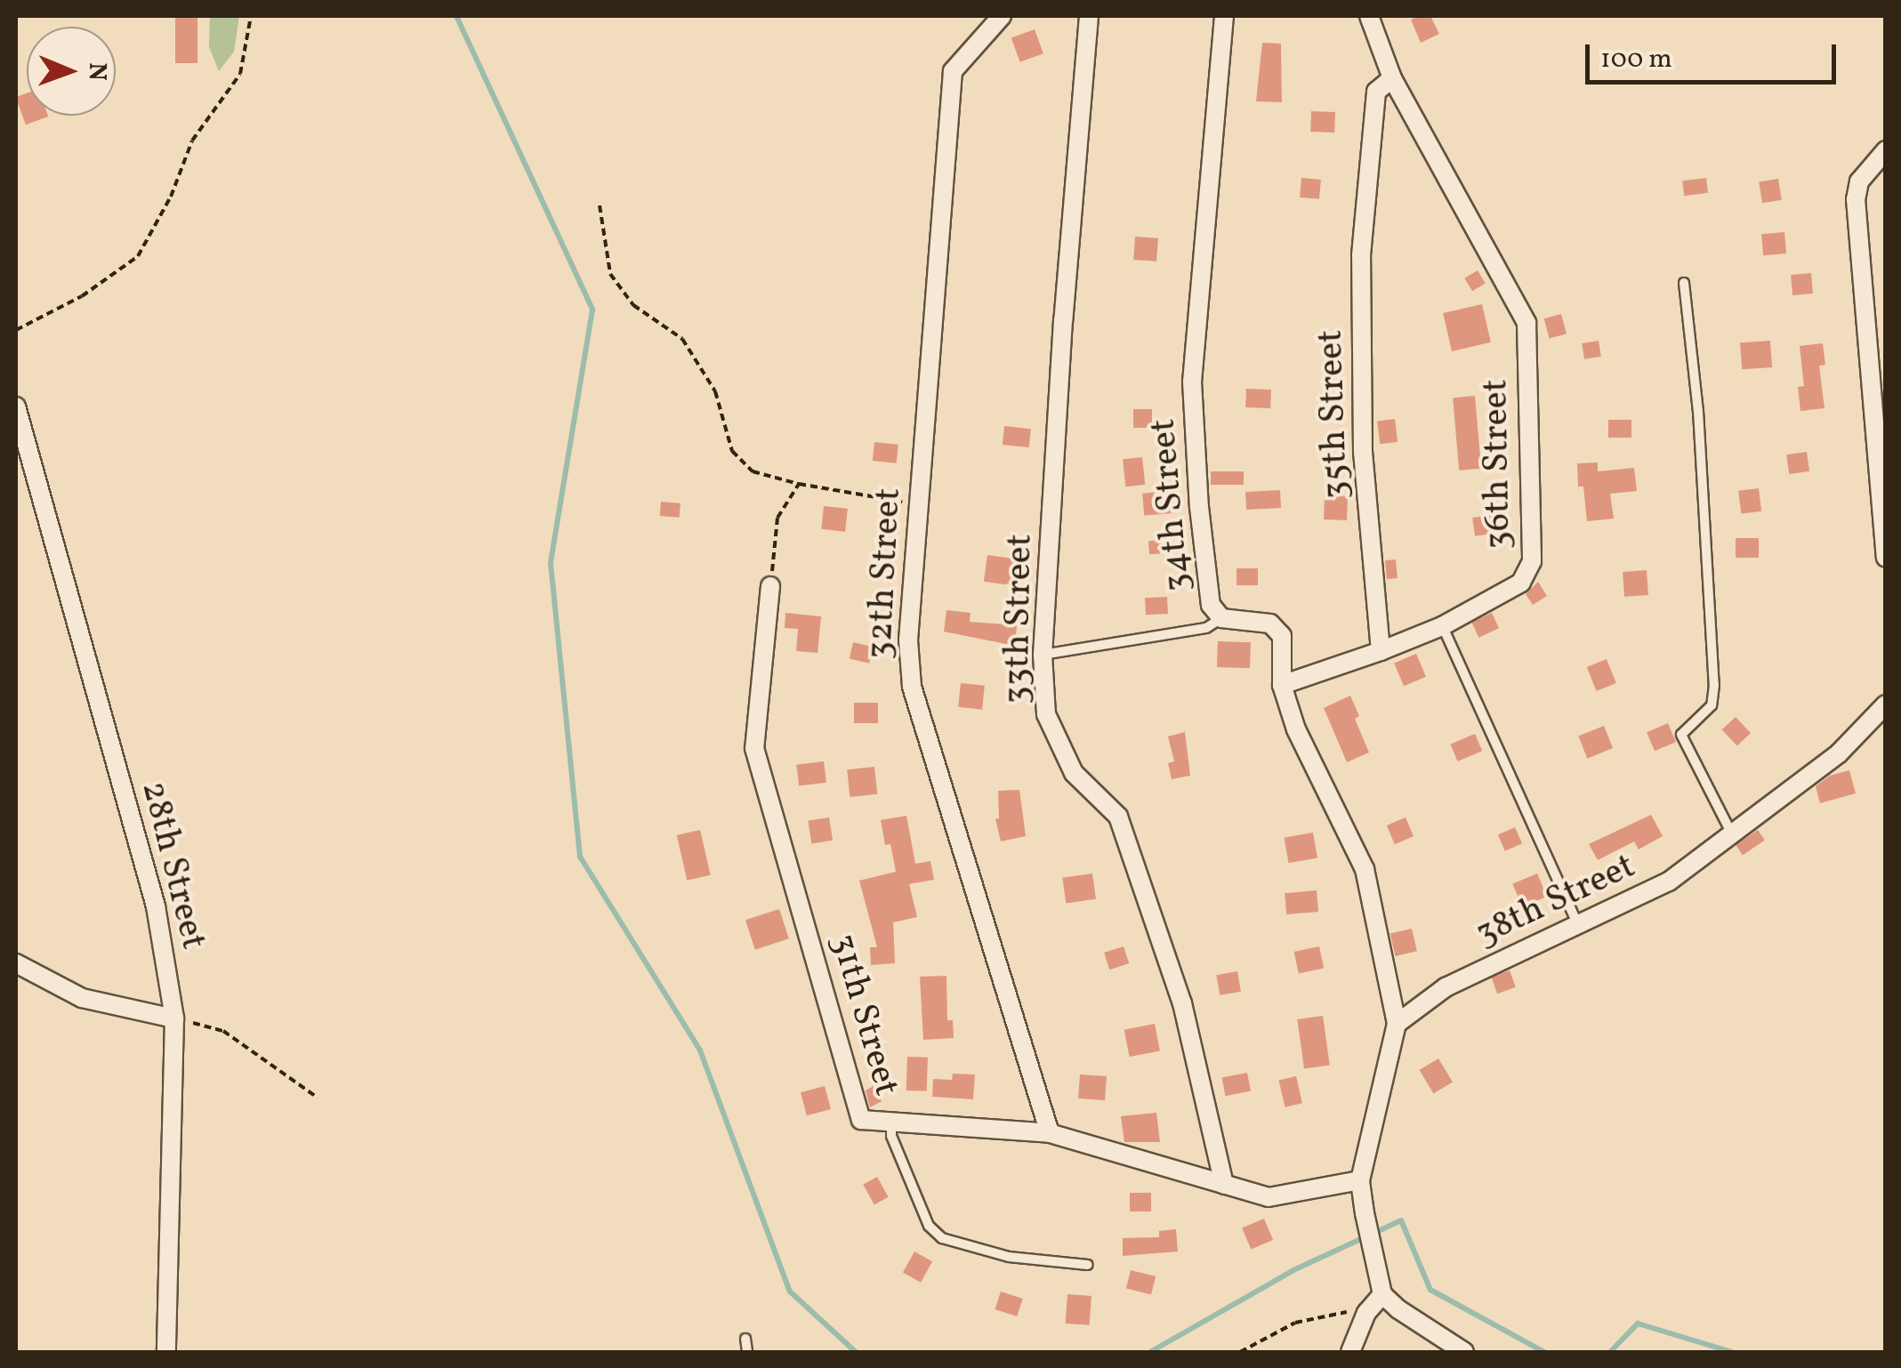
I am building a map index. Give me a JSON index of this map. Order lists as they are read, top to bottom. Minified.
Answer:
{"streets":{"street":["35th Street","36th Street","34th Street","32th Street","33th Street","28th Street","38th Street","31th Street"]},"crossings":[["35th Street","36th Street"],["34th Street","38th Street"],["32th Street","31th Street"],["33th Street","31th Street"]],"scale_bar":"100 m","north":"right"}
